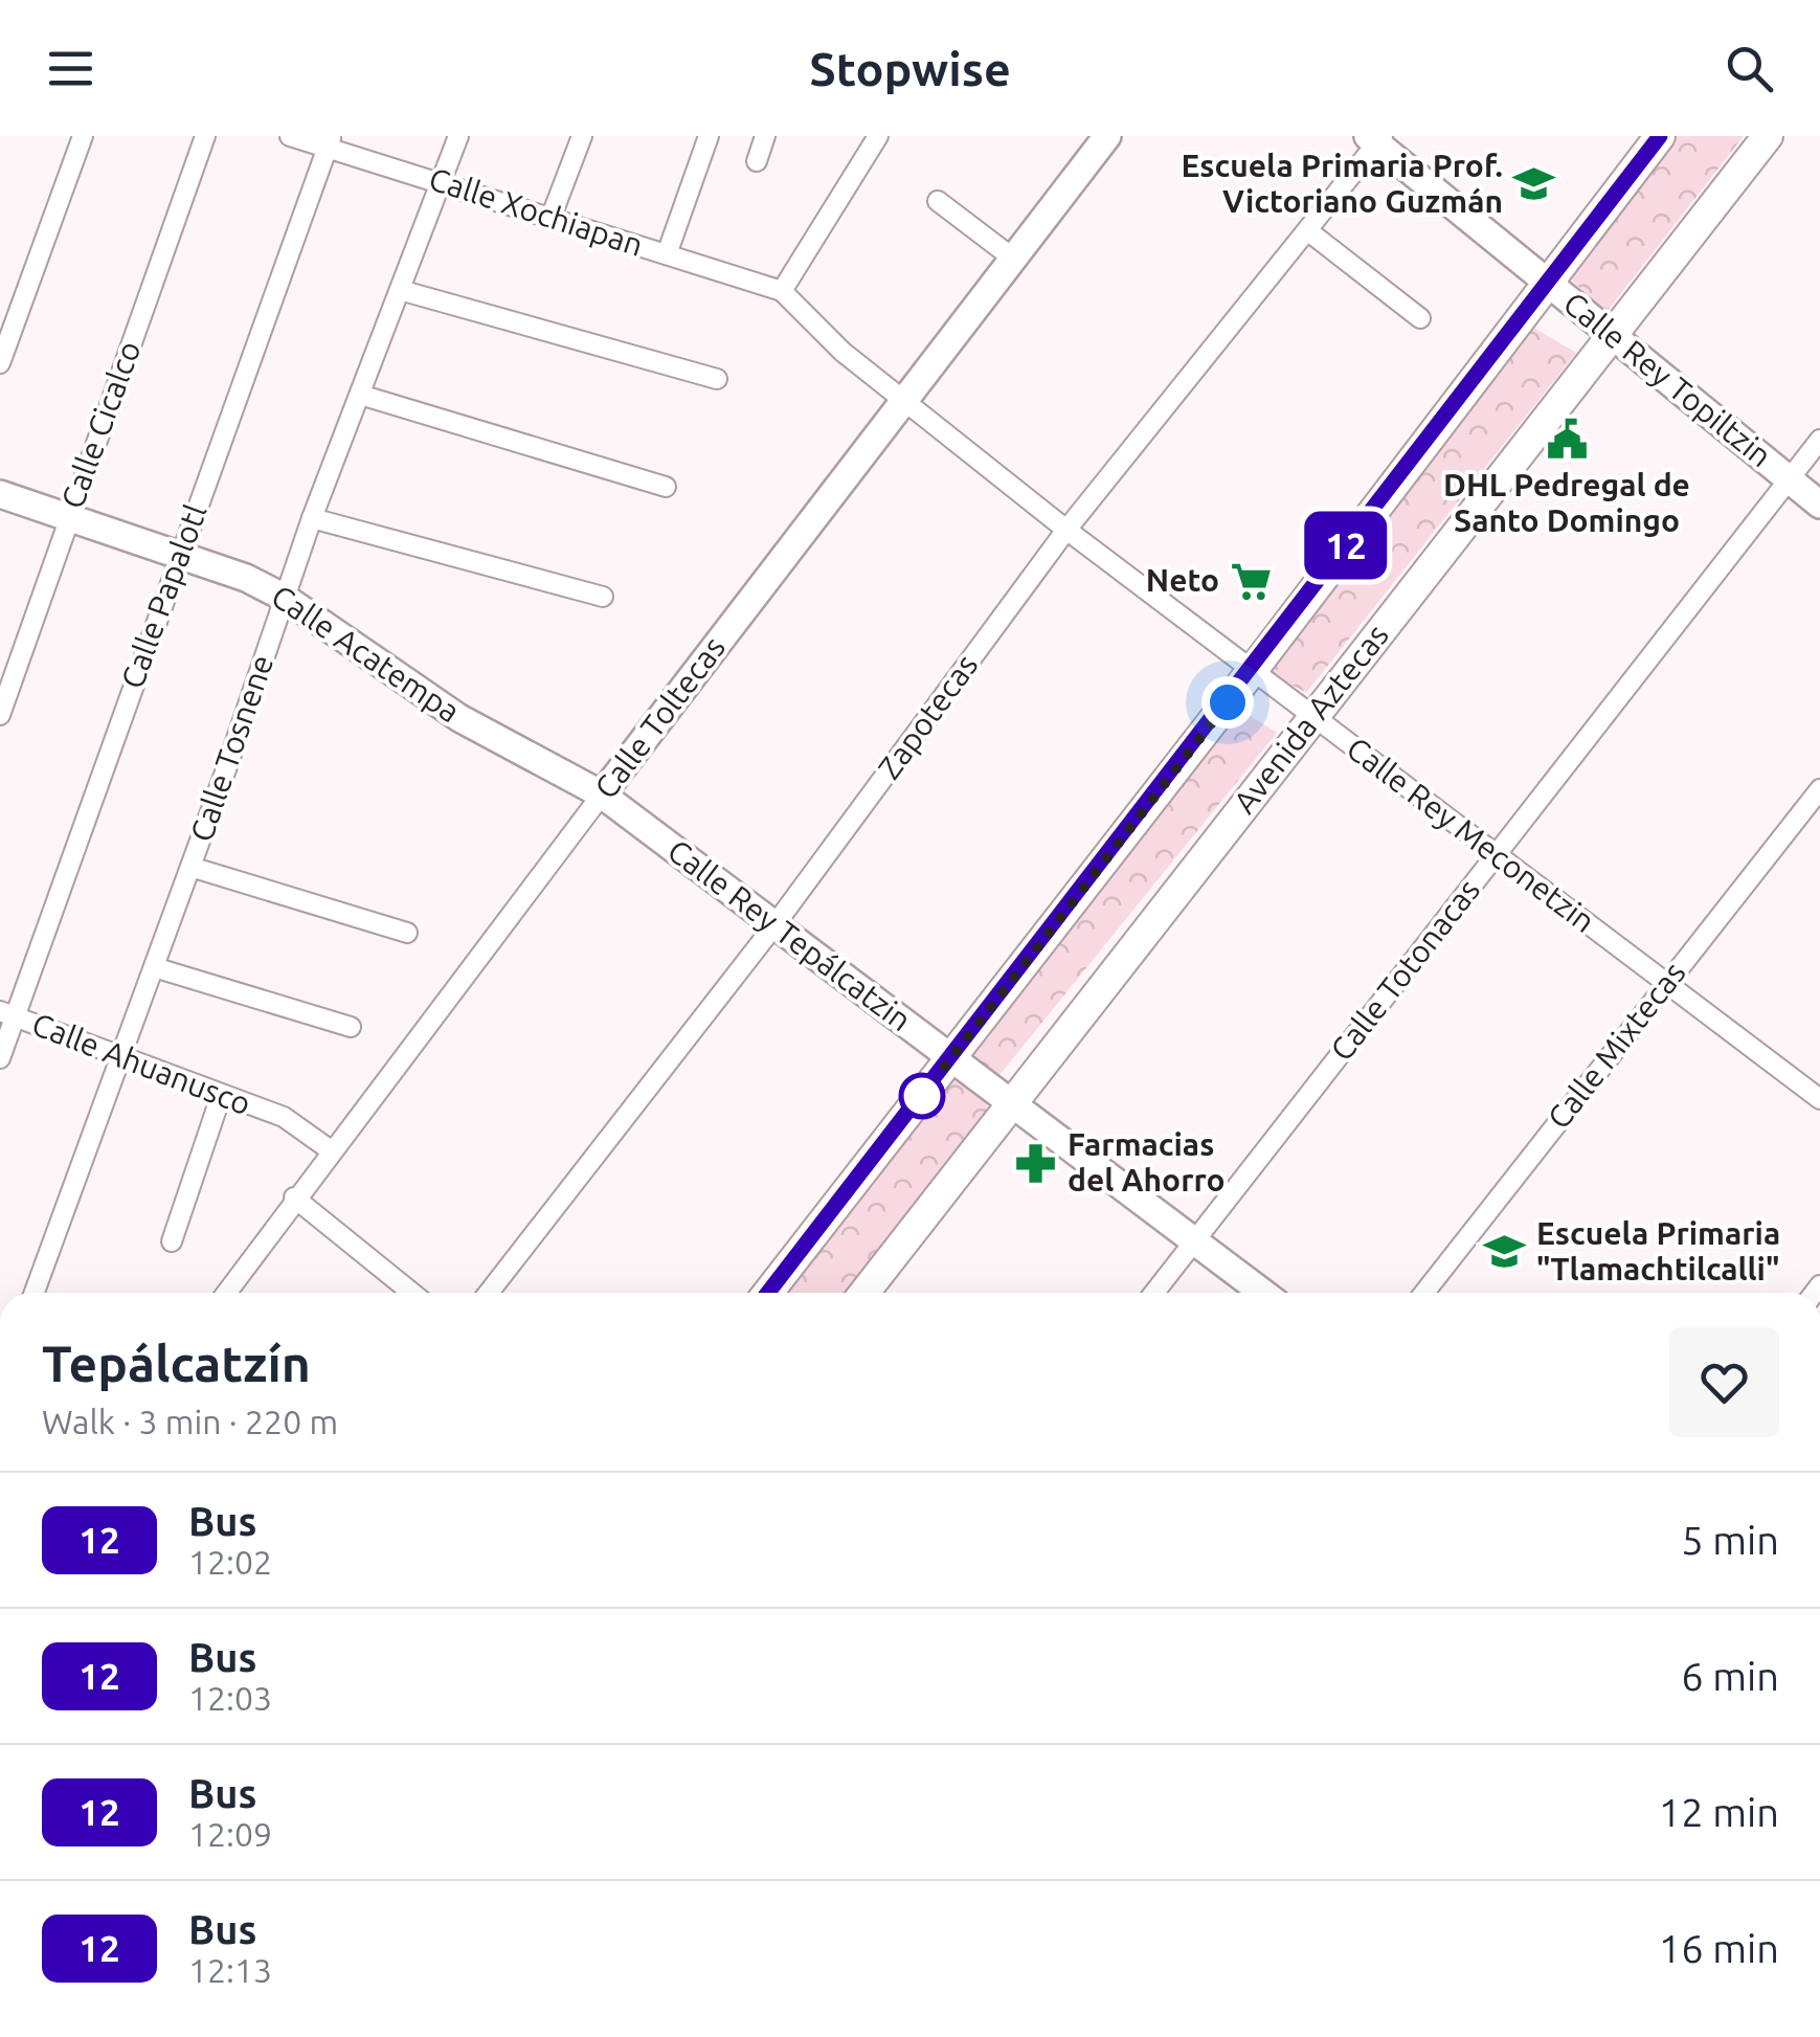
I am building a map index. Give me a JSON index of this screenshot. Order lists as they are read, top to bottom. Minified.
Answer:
{"streets":{"main road":["Avenida Aztecas"],"street":["Calle Xochiapan","Calle Rey Topiltzin","Calle Cicalco","Calle Papalotl","Calle Acatempa","Zapotecas","Calle Toltecas","Calle Tosnene","Calle Rey Meconetzin","Calle Rey Tepálcatzin","Calle Totonacas","Calle Mixtecas","Calle Ahuanusco"]},"crossings":[["Calle Xochiapan","Calle Papalotl"],["Calle Xochiapan","Calle Tosnene"],["Calle Xochiapan","Calle Rey Meconetzin"],["Calle Rey Topiltzin","Zapotecas"],["Calle Rey Topiltzin","Avenida Aztecas"],["Calle Rey Topiltzin","Calle Totonacas"],["Calle Cicalco","Calle Acatempa"],["Calle Papalotl","Calle Acatempa"],["Calle Papalotl","Calle Ahuanusco"],["Calle Acatempa","Calle Toltecas"],["Calle Acatempa","Calle Tosnene"],["Calle Acatempa","Calle Rey Tepálcatzin"],["Zapotecas","Calle Rey Meconetzin"],["Zapotecas","Calle Rey Tepálcatzin"],["Calle Toltecas","Calle Rey Meconetzin"],["Calle Toltecas","Calle Rey Tepálcatzin"],["Calle Toltecas","Calle Ahuanusco"],["Avenida Aztecas","Calle Rey Meconetzin"],["Avenida Aztecas","Calle Rey Tepálcatzin"],["Calle Tosnene","Calle Ahuanusco"],["Calle Rey Meconetzin","Calle Totonacas"],["Calle Rey Meconetzin","Calle Mixtecas"],["Calle Rey Tepálcatzin","Calle Totonacas"]],"places":{"school or university":["Escuela Primaria Prof. Victoriano Guzmán","Escuela Primaria \"Tlamachtilcalli\""],"public building":["DHL Pedregal de Santo Domingo"],"supermarket":["Neto"],"pharmacy":["Farmacias del Ahorro"]},"lines":["bus line 12"],"page":{"header":"Stopwise","on_map":"12","heading":["Tepálcatzín","Walk · 3 min · 220 m"],"list":[{"mark":"12","name":"Bus","note":"12:02","value":"5 min"},{"mark":"12","name":"Bus","note":"12:03","value":"6 min"},{"mark":"12","name":"Bus","note":"12:09","value":"12 min"},{"mark":"12","name":"Bus","note":"12:13","value":"16 min"}]}}
